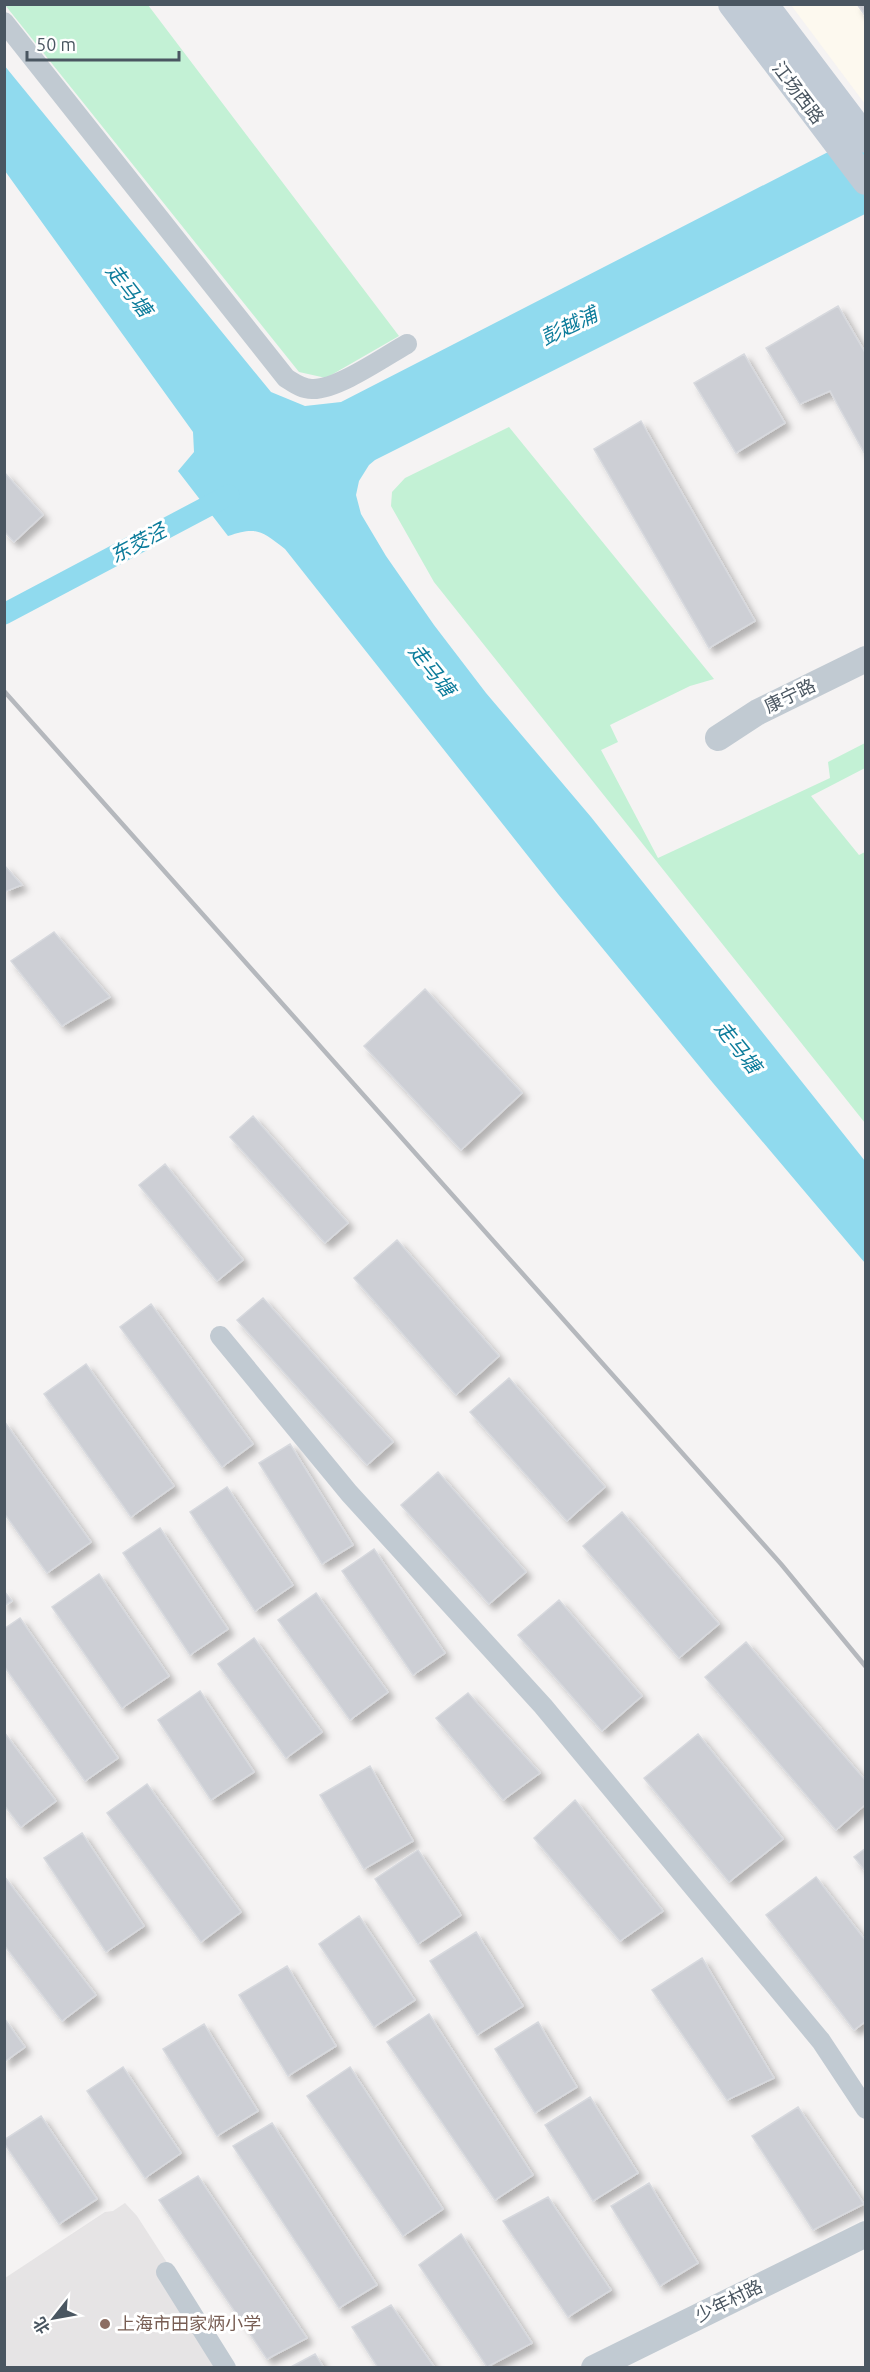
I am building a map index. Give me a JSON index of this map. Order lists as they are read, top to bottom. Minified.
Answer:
{"streets":{"main road":["江场西路"],"street":["康宁路","少年村路"]},"water":["走马塘","彭越浦","东茭泾"],"places":["上海市田家炳小学"],"scale_bar":"50 m","north":"bottom left"}
